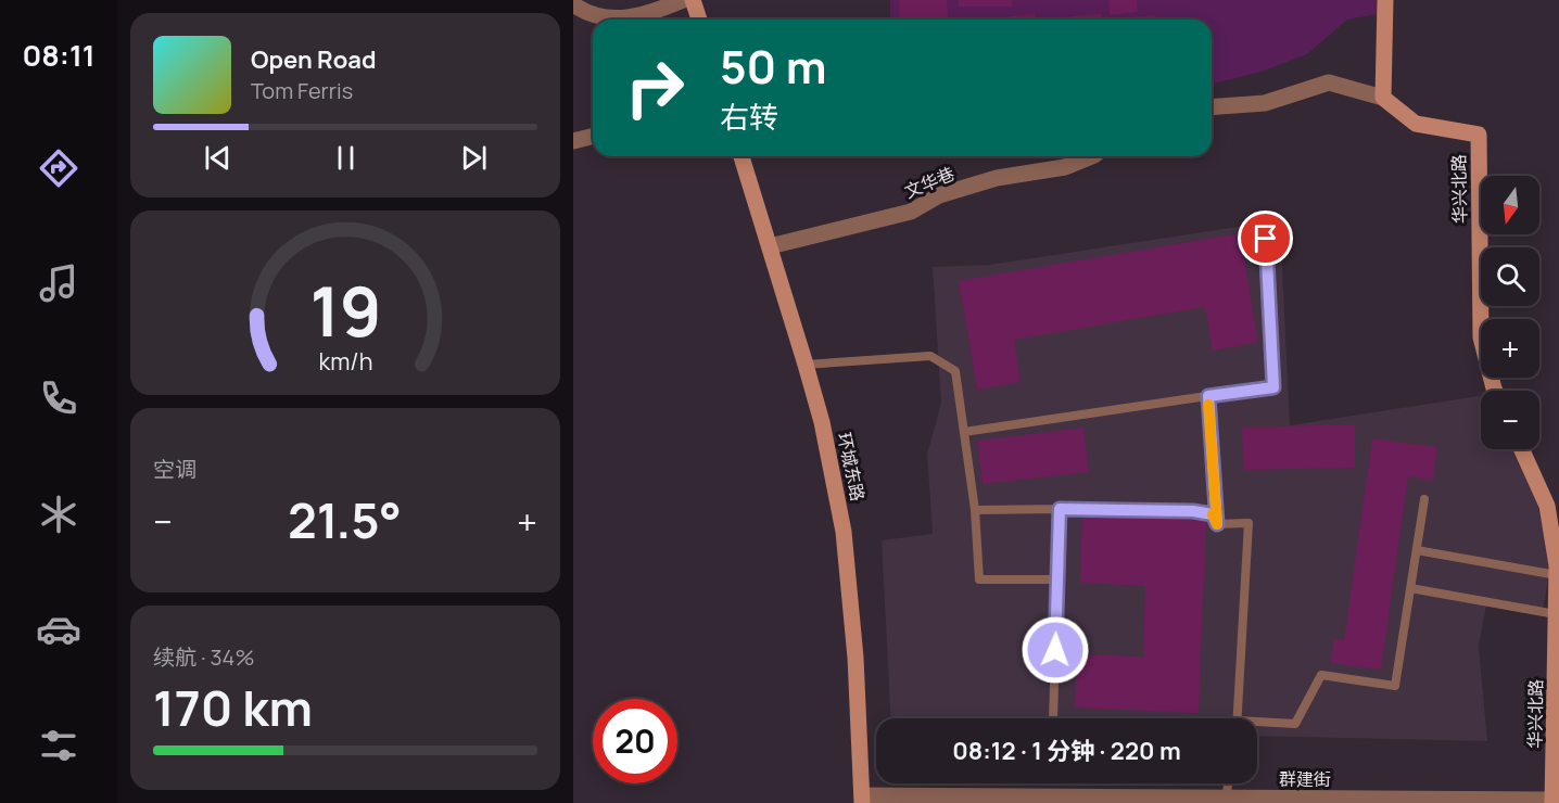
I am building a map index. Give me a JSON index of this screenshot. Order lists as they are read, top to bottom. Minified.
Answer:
{"streets":{"street":["文华巷","华兴北路","环城东路","群建街"]},"crossings":[["文华巷","环城东路"],["华兴北路","群建街"],["环城东路","群建街"]],"north":"bottom","page":{"tabs":"08:11","turn":["50 m","右转"],"song":["Open Road","Tom Ferris"],"map_buttons":["+","−"],"tile":["空调",["续航 · 34%","170 km"]],"heat":["−","21.5°","+"],"limit":"20","trip":"08:12 · 1 分钟 · 220 m","gauge":["19","km/h"]}}
